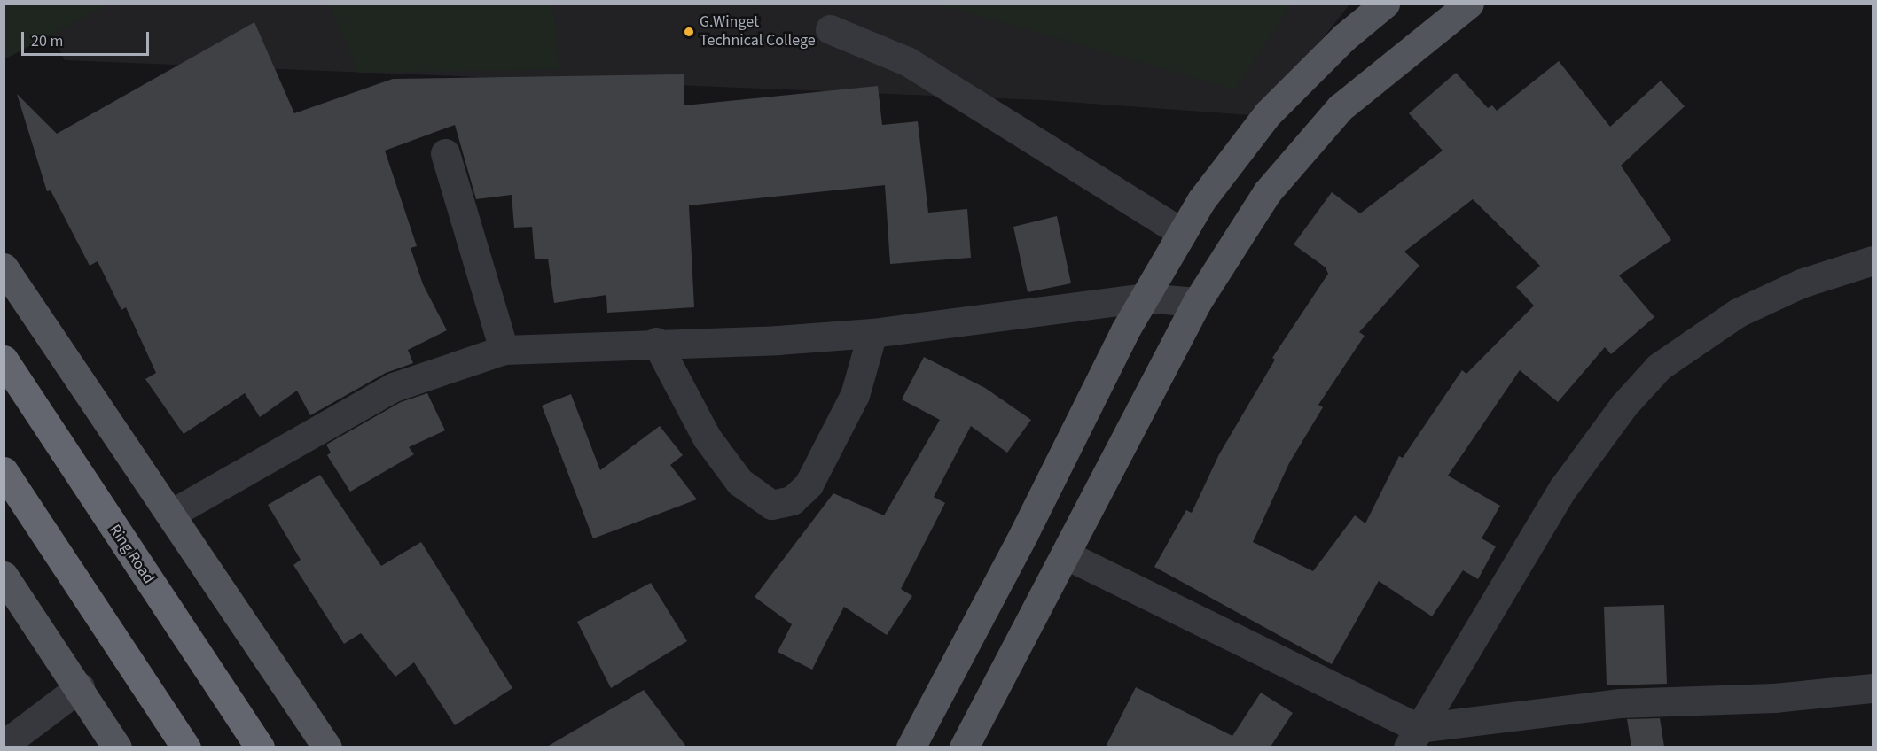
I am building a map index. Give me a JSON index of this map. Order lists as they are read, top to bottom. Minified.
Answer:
{"streets":{"highway":["Ring Road"]},"places":["G.Winget Technical College"],"scale_bar":"20 m"}
